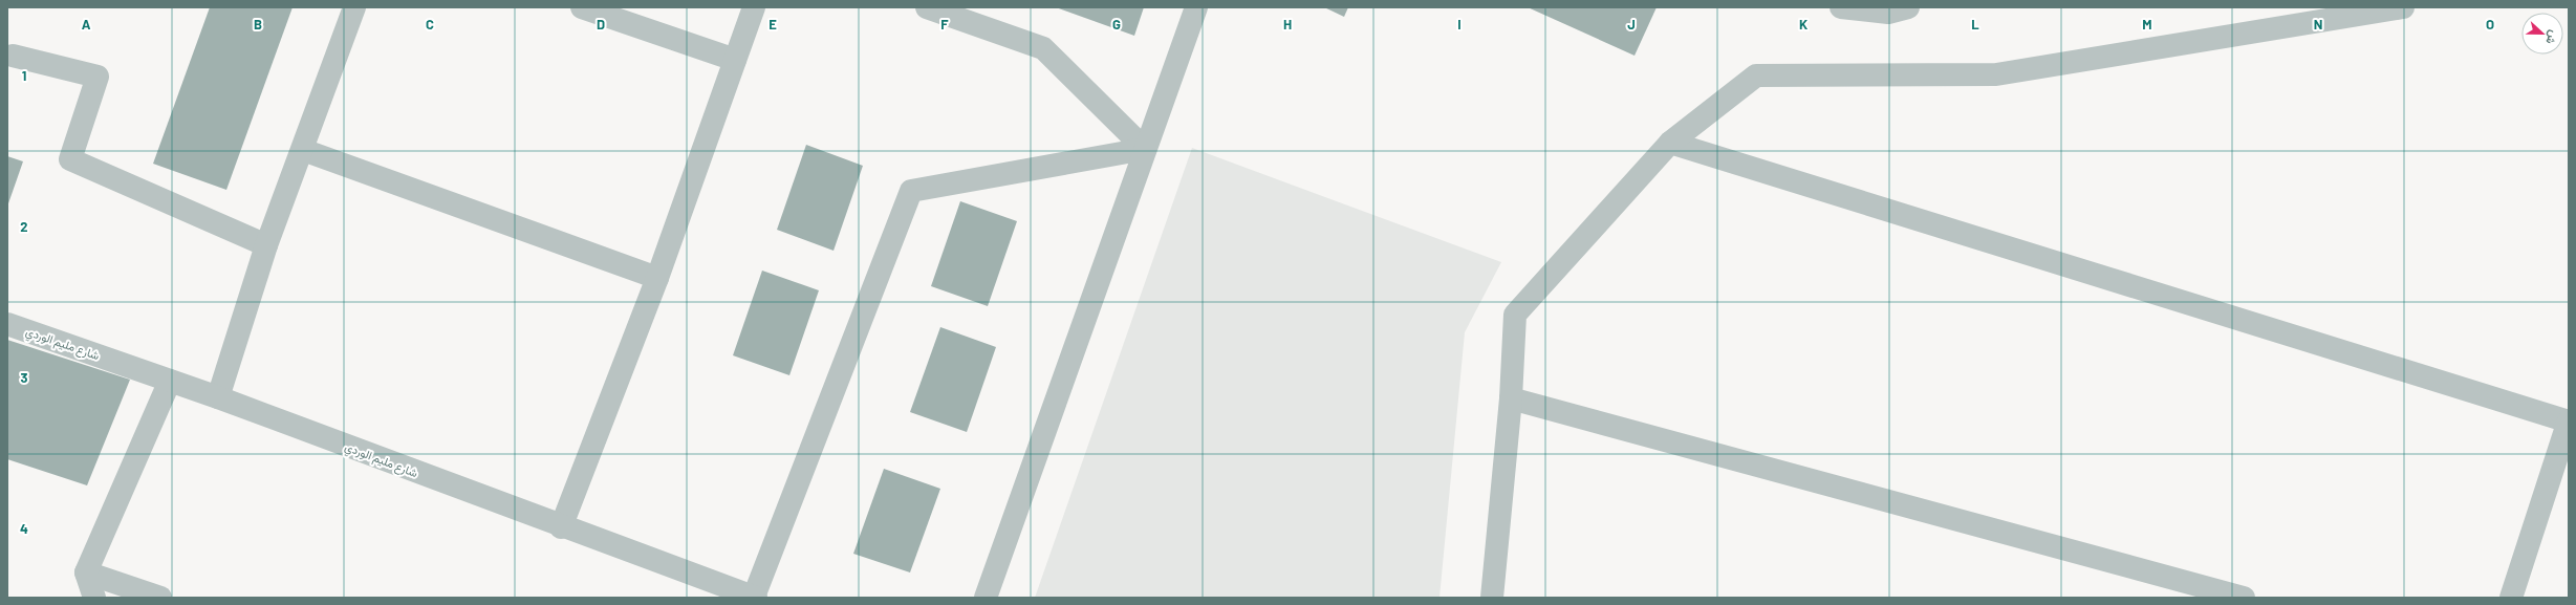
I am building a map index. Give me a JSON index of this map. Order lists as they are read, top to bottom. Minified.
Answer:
{"streets":{"street":["شارع مليم الوردي"]},"north":"right","grid":{"columns":["A","B","C","D","E","F","G","H","I","J","K","L","M","N","O"],"rows":["1","2","3","4"]}}
